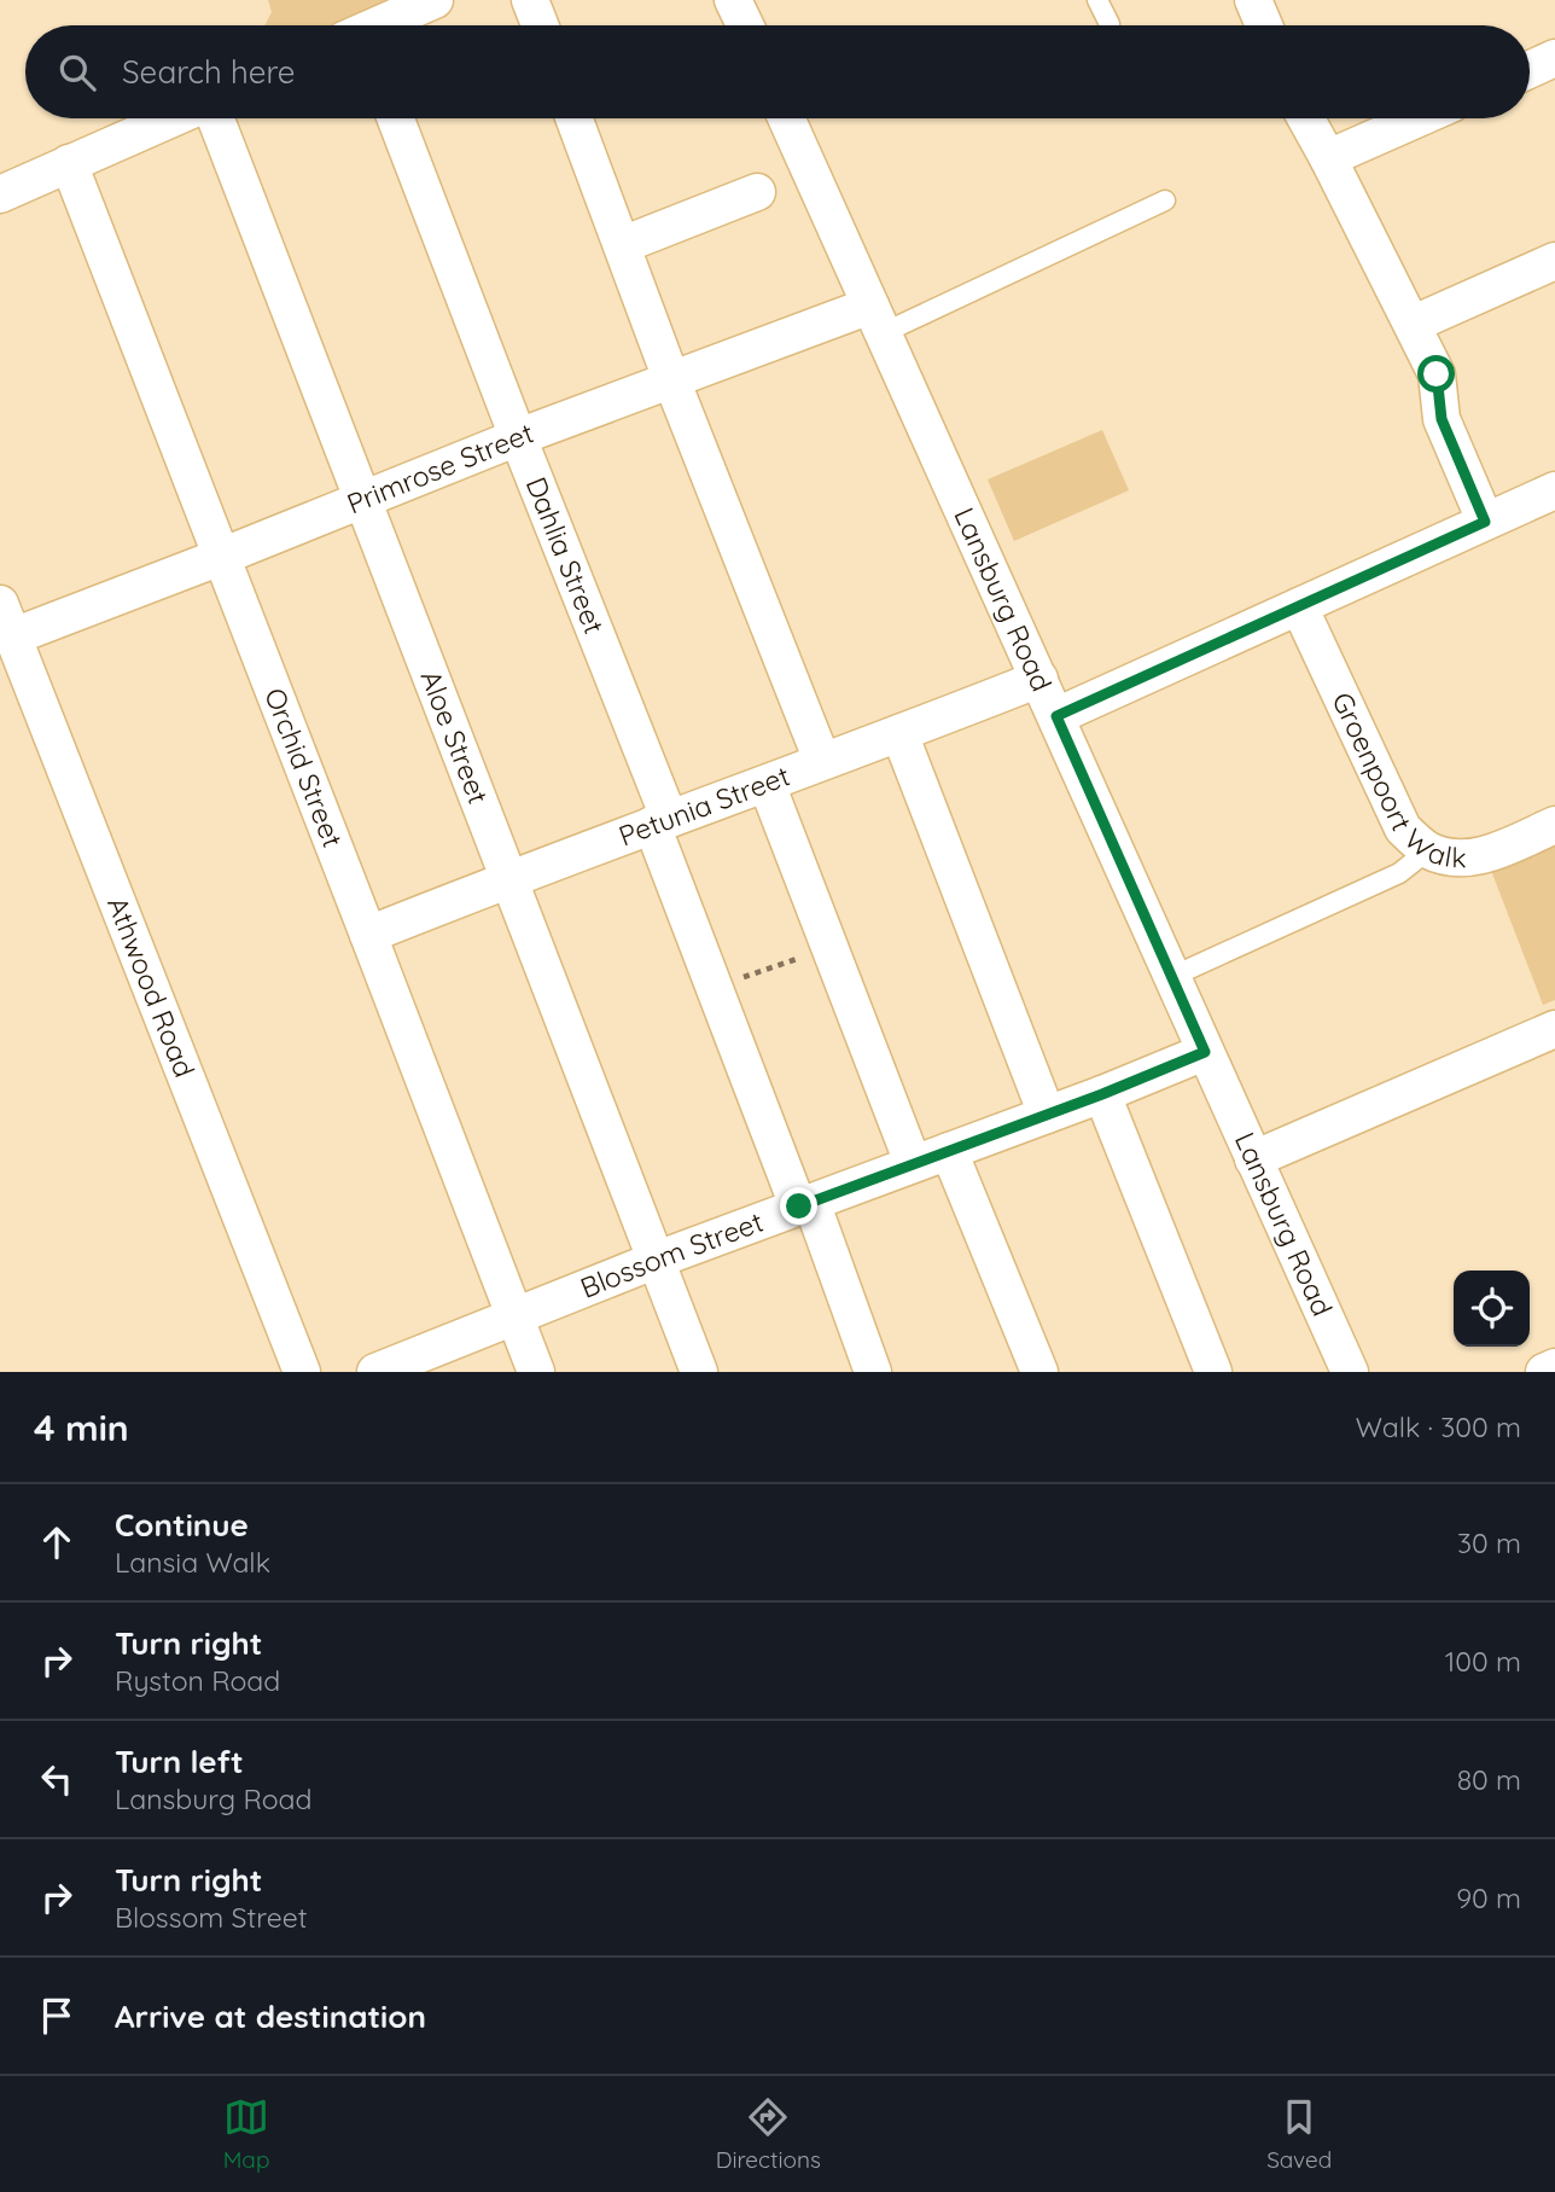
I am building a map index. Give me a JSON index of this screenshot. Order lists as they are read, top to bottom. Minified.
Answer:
{"streets":{"street":["Primrose Street","Dahlia Street","Lansburg Road","Aloe Street","Orchid Street","Groenpoort Walk","Petunia Street","Athwood Road","Blossom Street"]},"crossings":[["Primrose Street","Dahlia Street"],["Primrose Street","Lansburg Road"],["Primrose Street","Aloe Street"],["Primrose Street","Orchid Street"],["Primrose Street","Athwood Road"],["Dahlia Street","Petunia Street"],["Dahlia Street","Blossom Street"],["Lansburg Road","Petunia Street"],["Lansburg Road","Blossom Street"],["Aloe Street","Petunia Street"],["Aloe Street","Blossom Street"],["Orchid Street","Petunia Street"],["Orchid Street","Blossom Street"]],"page":{"search":"Search here","heading":["4 min","Walk · 300 m"],"list":[["Continue","Lansia Walk","30 m"],["Turn right","Ryston Road","100 m"],["Turn left","Lansburg Road","80 m"],["Turn right","Blossom Street","90 m"],"Arrive at destination"],"nav":["Map","Directions","Saved"]}}
